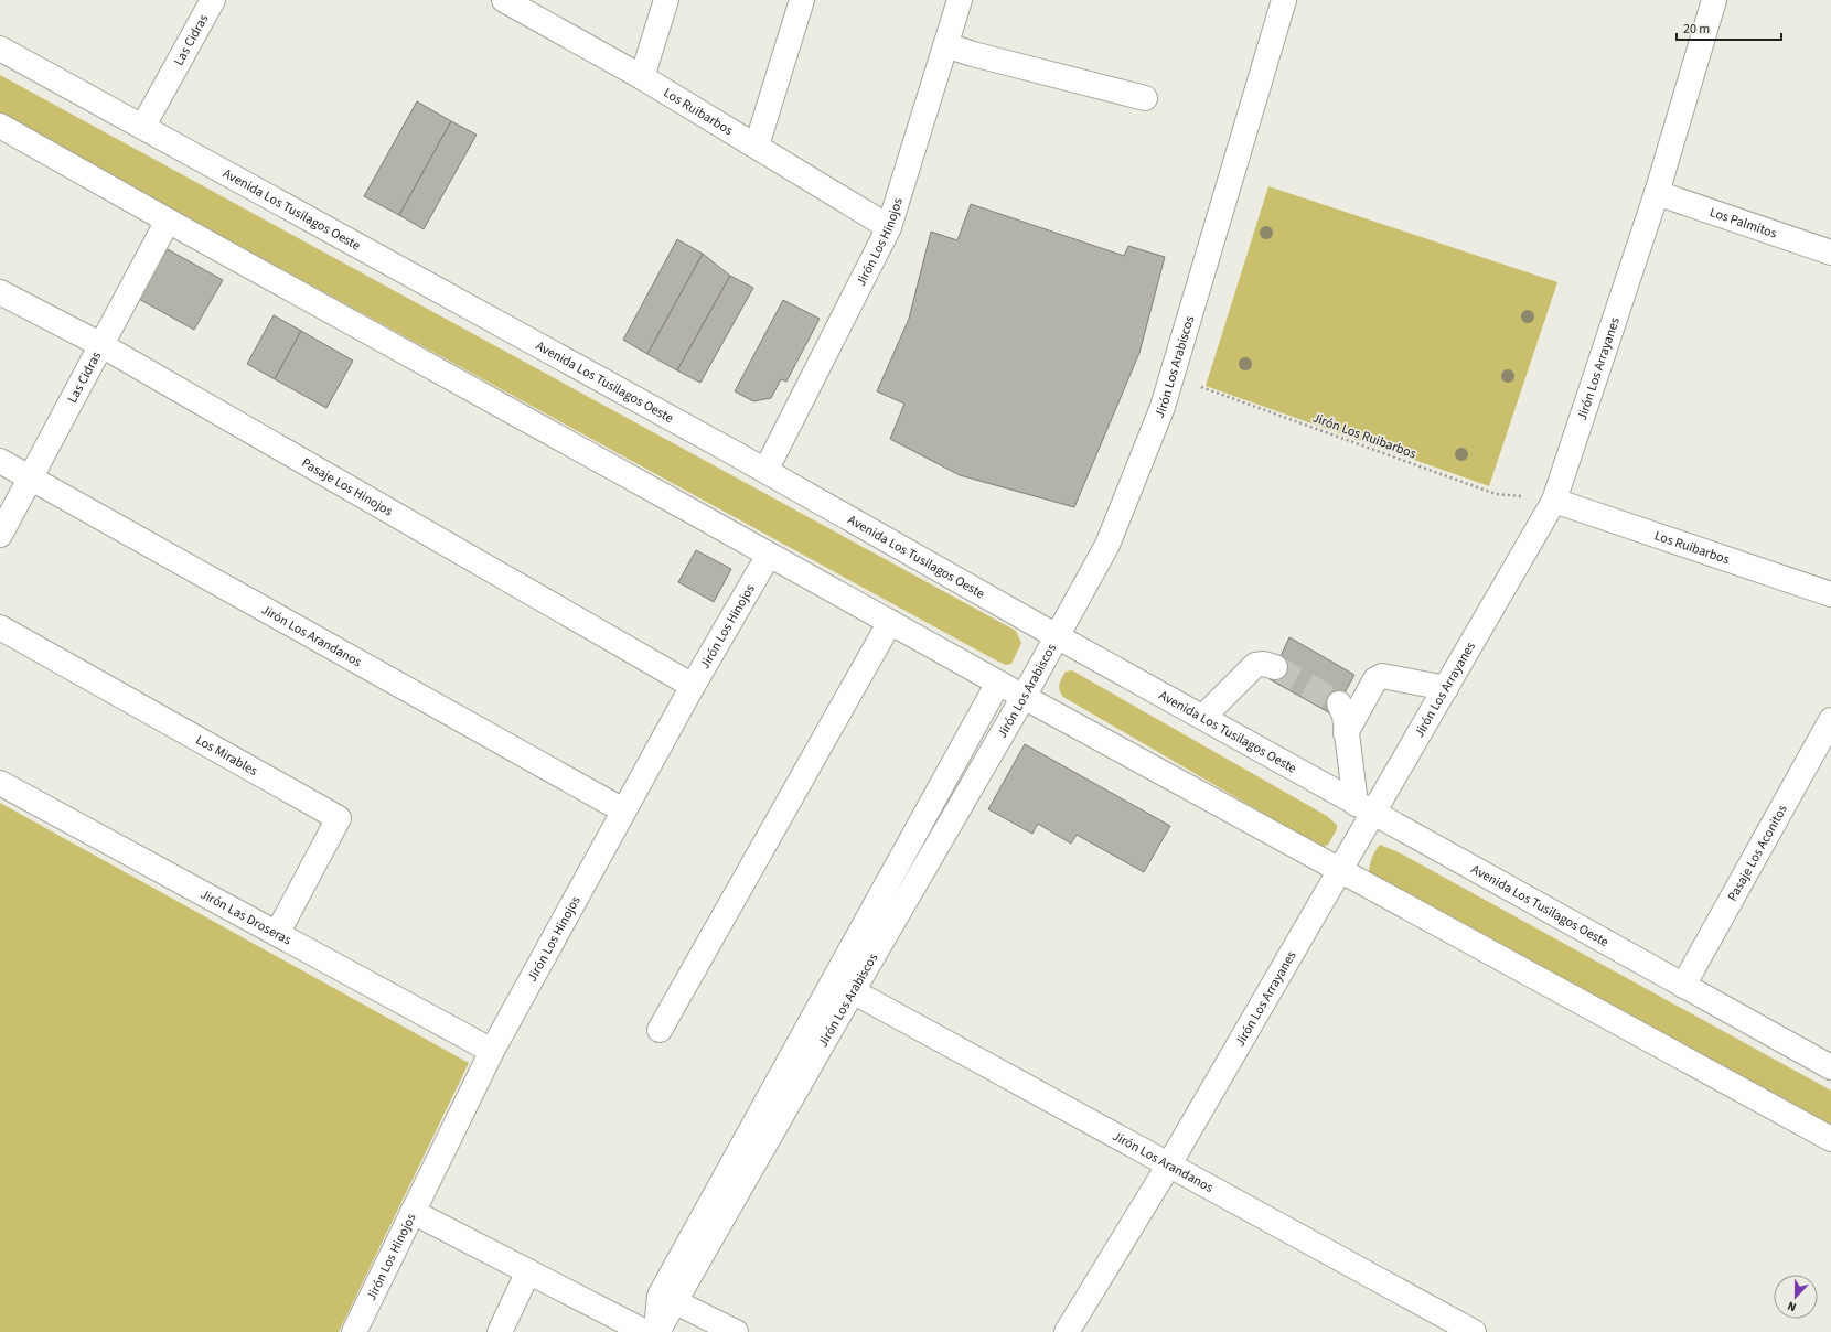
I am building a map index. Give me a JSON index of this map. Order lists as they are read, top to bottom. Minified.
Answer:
{"streets":{"street":["Las Cidras","Los Ruibarbos","Avenida Los Tusilagos Oeste","Los Palmitos","Jirón Los Hinojos","Jirón Los Arabiscos","Jirón Los Arrayanes","Pasaje Los Hinojos","Jirón Los Arandanos","Los Mirables","Pasaje Los Aconitos","Jirón Las Droseras"],"path":["Jirón Los Ruibarbos"]},"crossings":[["Las Cidras","Avenida Los Tusilagos Oeste"],["Las Cidras","Pasaje Los Hinojos"],["Las Cidras","Jirón Los Arandanos"],["Los Ruibarbos","Jirón Los Hinojos"],["Los Ruibarbos","Jirón Los Arrayanes"],["Los Ruibarbos","Jirón Los Ruibarbos"],["Avenida Los Tusilagos Oeste","Jirón Los Hinojos"],["Avenida Los Tusilagos Oeste","Jirón Los Arabiscos"],["Avenida Los Tusilagos Oeste","Jirón Los Arrayanes"],["Avenida Los Tusilagos Oeste","Pasaje Los Aconitos"],["Los Palmitos","Jirón Los Arrayanes"],["Jirón Los Hinojos","Pasaje Los Hinojos"],["Jirón Los Hinojos","Jirón Los Arandanos"],["Jirón Los Hinojos","Jirón Las Droseras"],["Jirón Los Arabiscos","Jirón Los Ruibarbos"],["Jirón Los Arabiscos","Jirón Los Arandanos"],["Jirón Los Arrayanes","Jirón Los Ruibarbos"],["Jirón Los Arrayanes","Jirón Los Arandanos"],["Los Mirables","Jirón Las Droseras"]],"scale_bar":"20 m","north":"bottom"}
